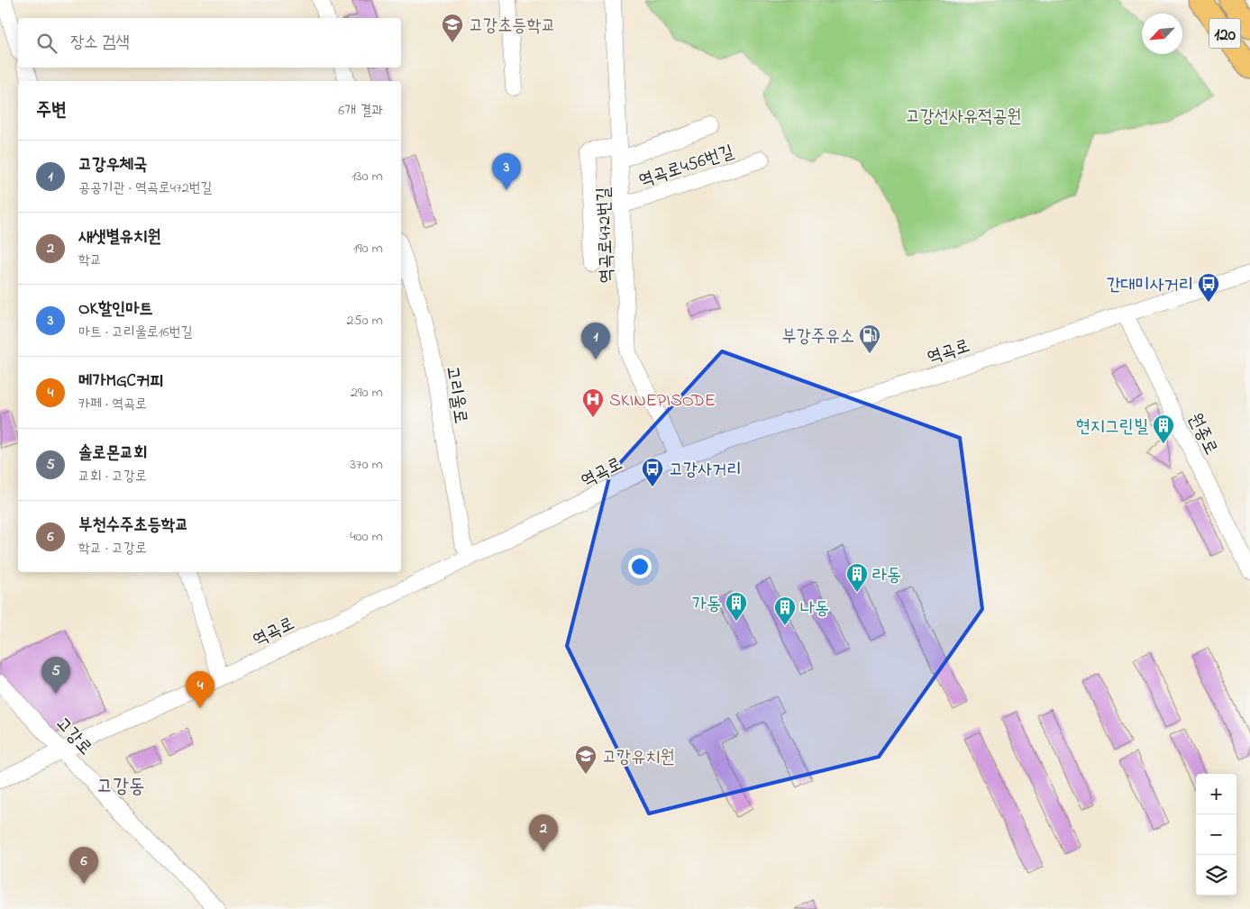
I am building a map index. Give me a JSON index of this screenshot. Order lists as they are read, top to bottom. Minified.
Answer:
{"streets":{"highway":["120"],"street":["역곡로456번길","역곡로472번길","역곡로","고리울로","원종로","고강로"]},"crossings":[["역곡로456번길","역곡로472번길"],["역곡로472번길","역곡로"],["역곡로","고리울로"],["역곡로","원종로"],["역곡로","고강로"]],"districts":["고강동"],"parks":["고강선사유적공원"],"places":{"school or university":["고강초등학교","고강유치원"],"bus stop":["간대미사거리","고강사거리"],"fuel station":["부강주유소"],"hospital":["SKINEPISODE"],"building":["현지그린빌","라동","가동","나동"]},"north":"bottom left","page":{"search":"장소 검색","heading":["주변","6개 결과"],"list":[{"mark":"1","name":"고강우체국","note":"공공기관 · 역곡로472번길","value":"130 m"},{"mark":"2","name":"새샛별유치원","note":"학교","value":"190 m"},{"mark":"3","name":"OK할인마트","note":"마트 · 고리울로16번길","value":"250 m"},{"mark":"4","name":"메가MGC커피","note":"카페 · 역곡로","value":"290 m"},{"mark":"5","name":"솔로몬교회","note":"교회 · 고강로","value":"370 m"},{"mark":"6","name":"부천수주초등학교","note":"학교 · 고강로","value":"400 m"}],"pins":["3","1","5","4","2","6"],"map_buttons":["+","−"]}}
